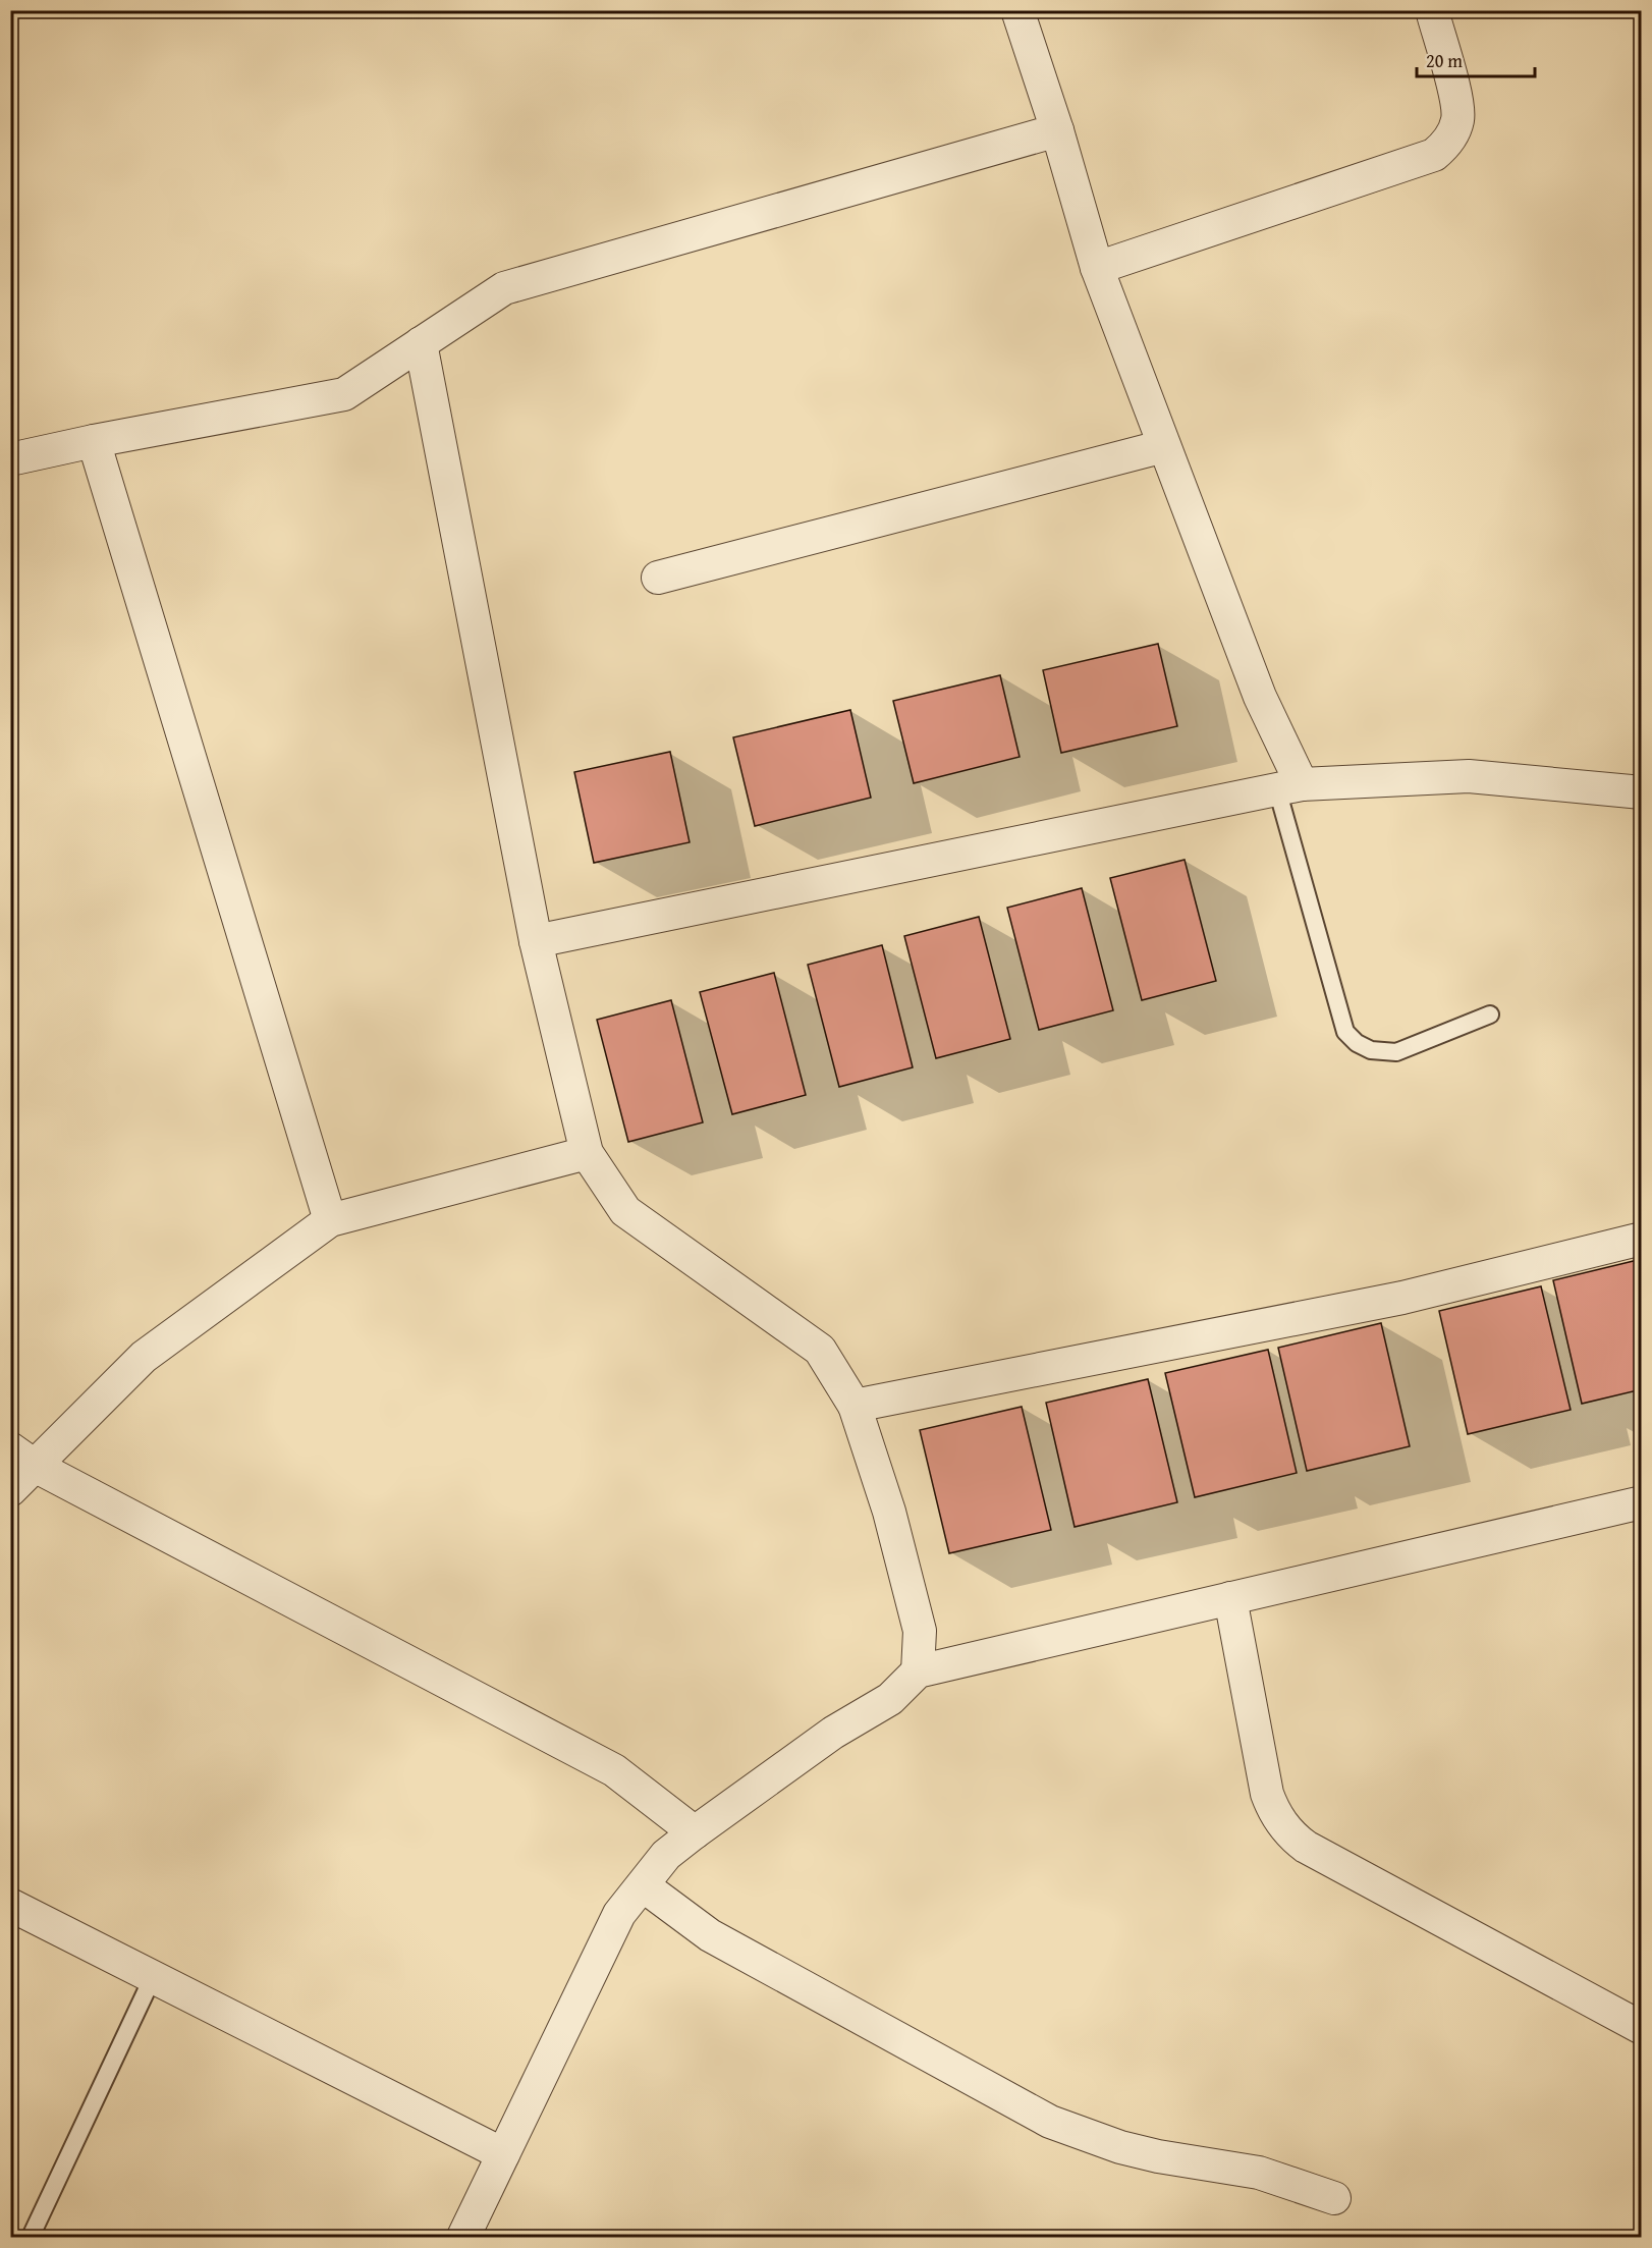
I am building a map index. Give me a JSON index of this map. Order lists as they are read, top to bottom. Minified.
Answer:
{"scale_bar":"20 m"}
